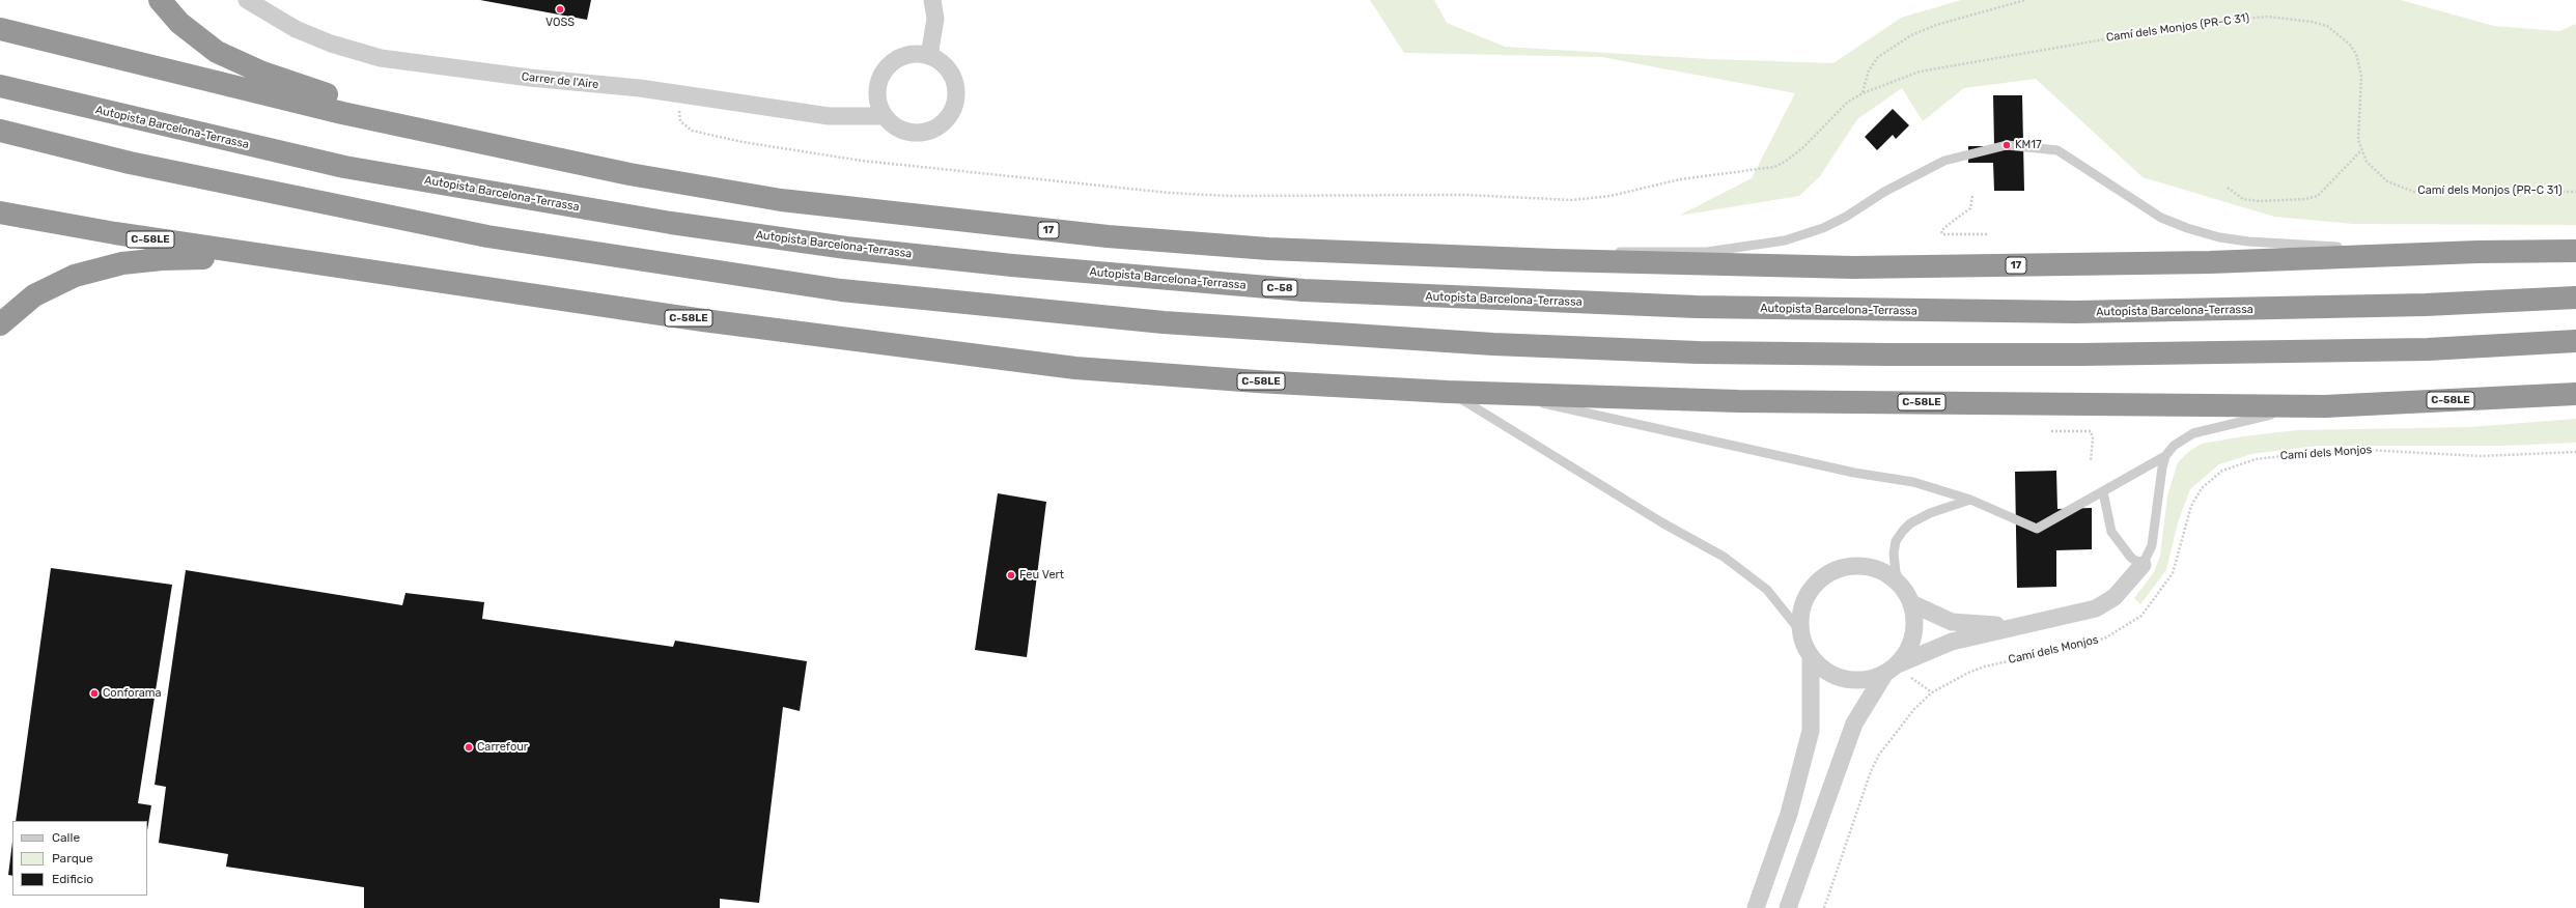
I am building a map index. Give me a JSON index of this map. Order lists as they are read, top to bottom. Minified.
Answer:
{"streets":{"highway":["Autopista Barcelona-Terrassa","17","C-58LE","C-58"],"street":["Carrer de l'Aire"],"path":["Camí dels Monjos (PR-C 31)","Camí dels Monjos"]},"crossings":[["Camí dels Monjos (PR-C 31)","Carrer de l'Aire"]],"places":["VOSS","KM17","Feu Vert","Conforama","Carrefour"],"legend":["Calle","Parque","Edificio"]}
